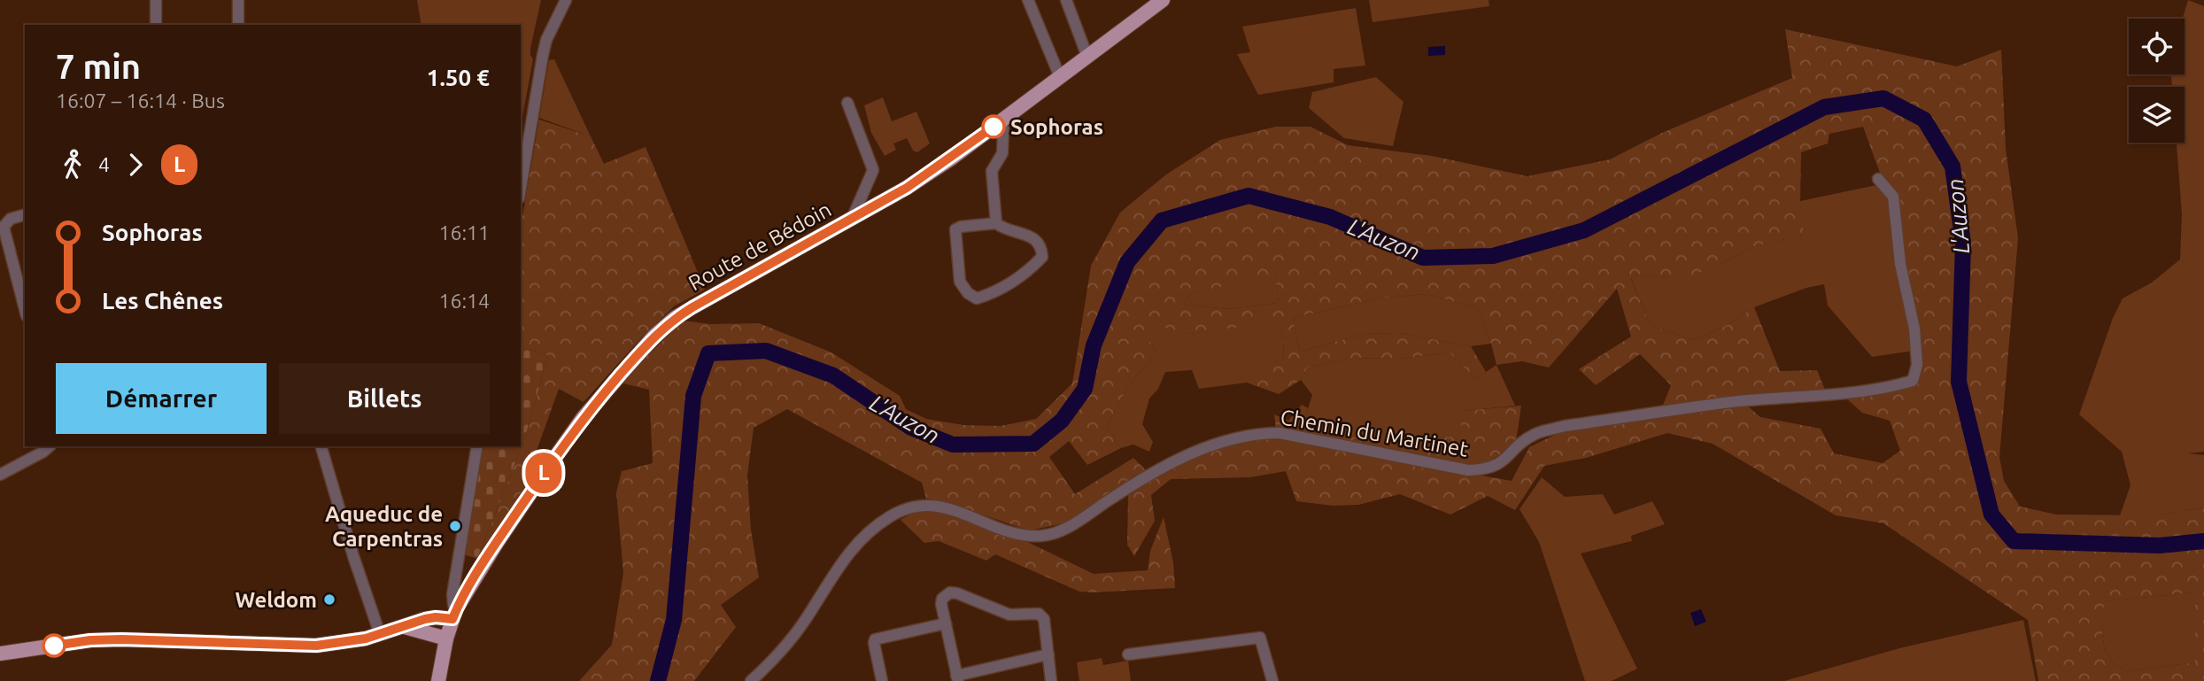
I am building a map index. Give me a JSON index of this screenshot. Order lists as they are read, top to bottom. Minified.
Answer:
{"streets":{"main road":["Route de Bédoin"],"street":["Chemin du Martinet"]},"water":["L'Auzon"],"places":["Sophoras","Aqueduc de Carpentras","Weldom"],"lines":["bus line L"],"page":{"on_map":"L","heading":["7 min","16:07 – 16:14 · Bus","1.50 €"],"legs":["4","L"],"list":[{"name":"Sophoras","value":"16:11"},{"name":"Les Chênes","value":"16:14"}],"buttons":["Démarrer","Billets"]}}
